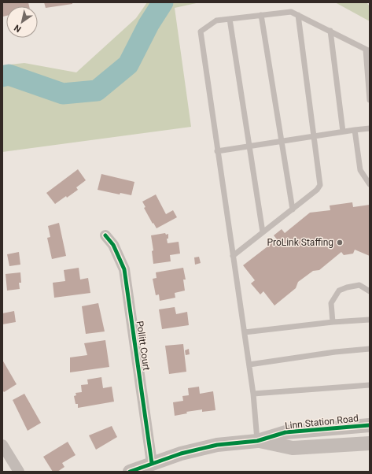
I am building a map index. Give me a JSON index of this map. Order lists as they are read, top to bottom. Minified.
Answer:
{"streets":{"street":["Pollitt Court","Linn Station Road"]},"crossings":[["Pollitt Court","Linn Station Road"]],"places":["ProLink Staffing"],"north":"bottom left"}
